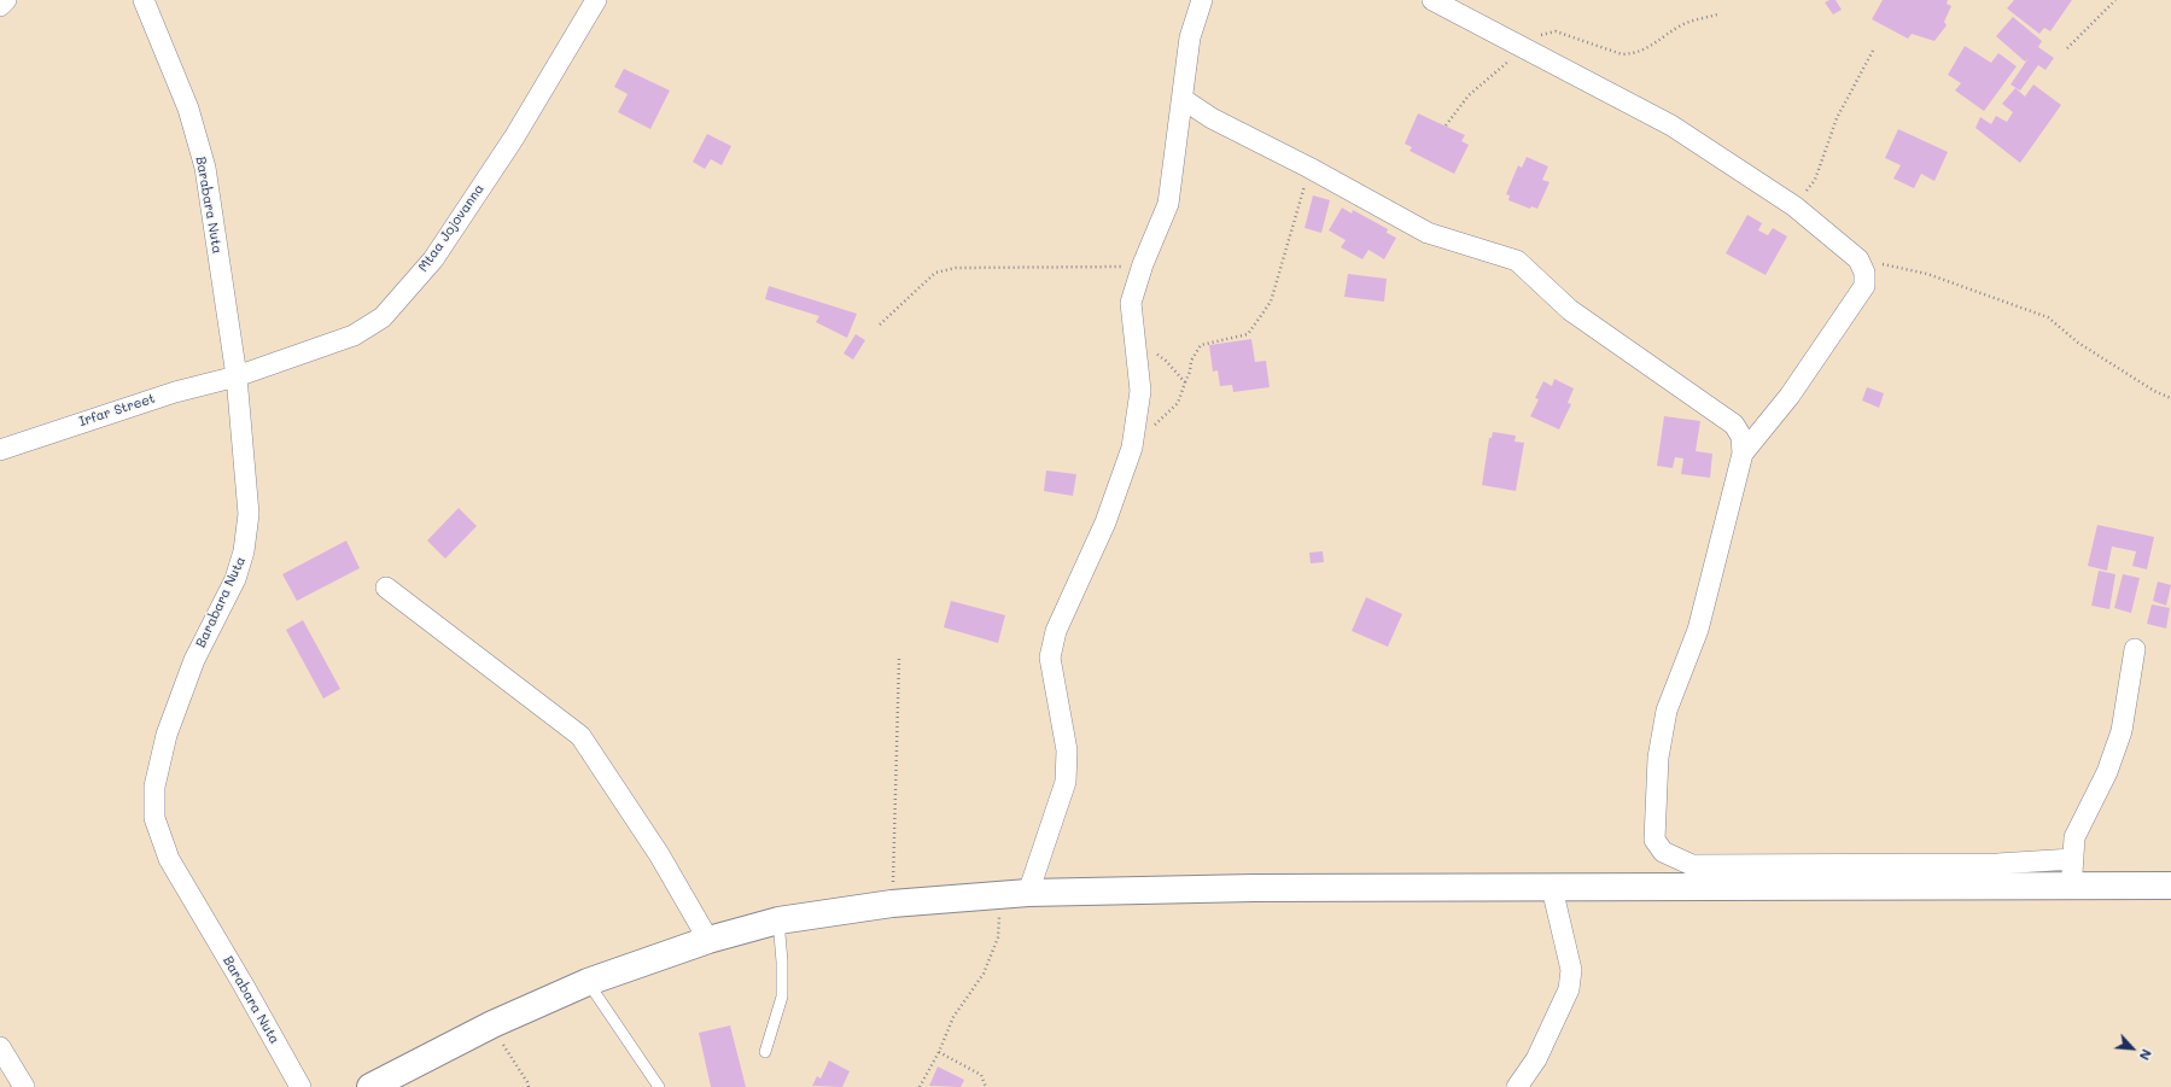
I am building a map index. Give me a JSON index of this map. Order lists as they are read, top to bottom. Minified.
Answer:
{"streets":{"street":["Barabara Nuta","Mtaa Jojovanna","Irfar Street"]},"crossings":[["Barabara Nuta","Mtaa Jojovanna"],["Barabara Nuta","Irfar Street"],["Mtaa Jojovanna","Irfar Street"]],"north":"bottom right"}
